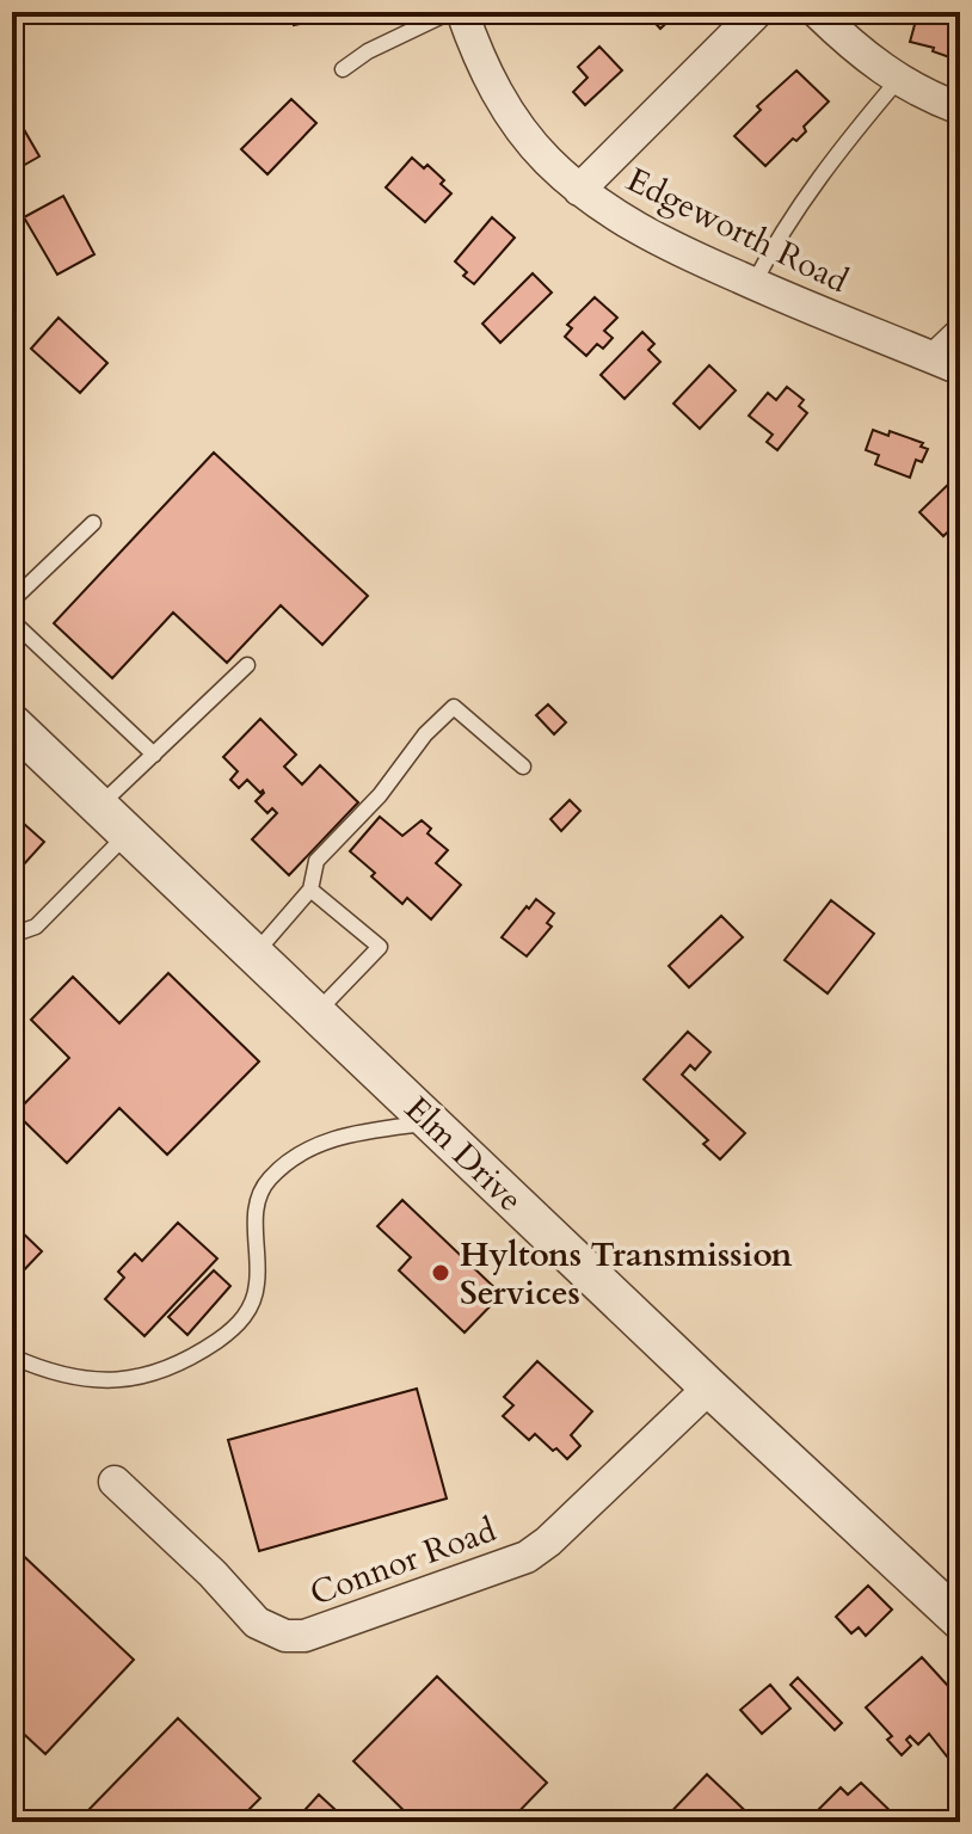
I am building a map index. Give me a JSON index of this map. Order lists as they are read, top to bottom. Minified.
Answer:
{"streets":{"street":["Edgeworth Road","Elm Drive","Connor Road"]},"crossings":[["Elm Drive","Connor Road"]],"places":["Hyltons Transmission Services"]}
